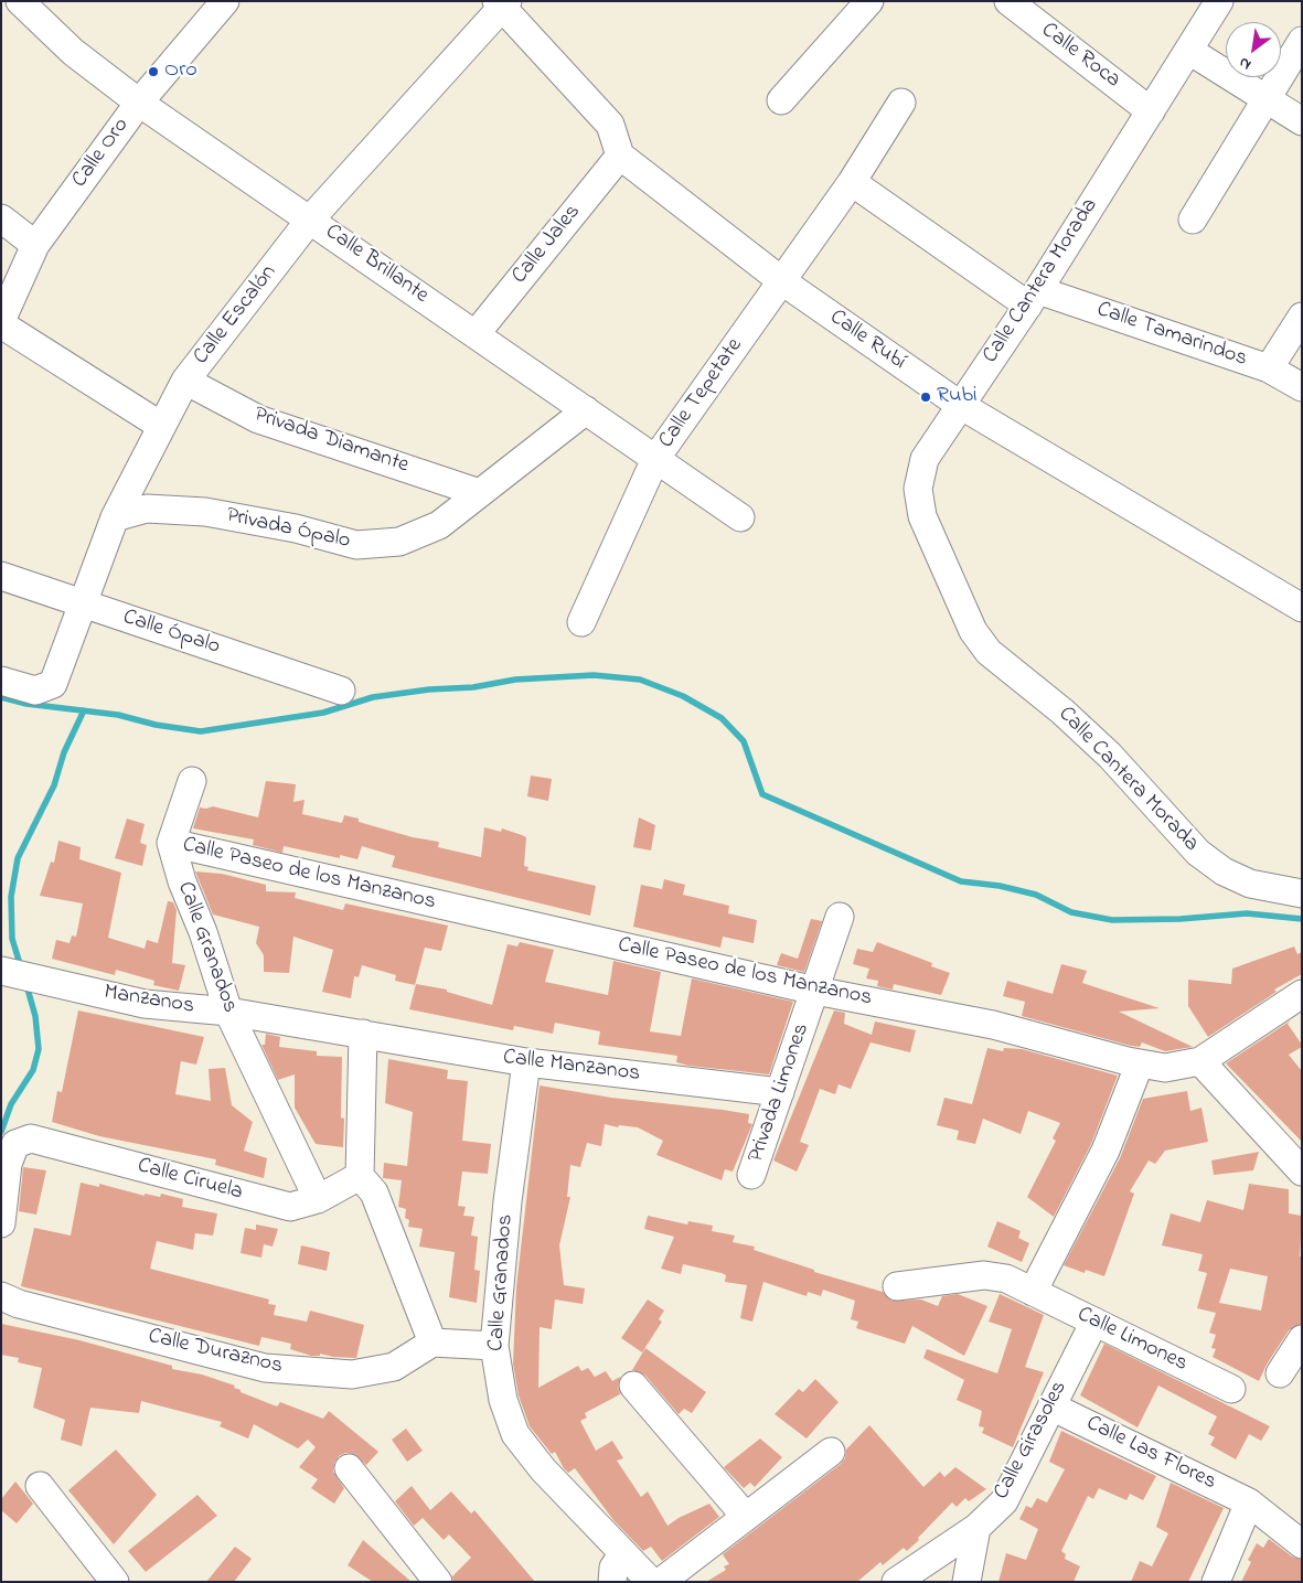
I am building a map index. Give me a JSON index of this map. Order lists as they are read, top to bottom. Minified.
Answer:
{"streets":{"street":["Calle Roca","Calle Oro","Calle Jales","Calle Brillante","Calle Cantera Morada","Calle Escalón","Calle Tamarindos","Calle Rubí","Calle Tepetate","Privada Diamante","Privada Ópalo","Calle Ópalo","Calle Paseo de los Manzanos","Calle Granados","Manzanos","Calle Manzanos","Privada Limones","Calle Ciruela","Calle Limones","Calle Duraznos","Calle Girasoles","Calle Las Flores"]},"crossings":[["Calle Roca","Calle Cantera Morada"],["Calle Oro","Calle Brillante"],["Calle Jales","Calle Brillante"],["Calle Jales","Calle Rubí"],["Calle Brillante","Calle Escalón"],["Calle Brillante","Calle Tepetate"],["Calle Brillante","Privada Ópalo"],["Calle Cantera Morada","Calle Tamarindos"],["Calle Cantera Morada","Calle Rubí"],["Calle Escalón","Privada Diamante"],["Calle Escalón","Privada Ópalo"],["Calle Escalón","Calle Ópalo"],["Calle Tamarindos","Calle Tepetate"],["Calle Rubí","Calle Tepetate"],["Privada Diamante","Privada Ópalo"],["Calle Paseo de los Manzanos","Calle Granados"],["Calle Paseo de los Manzanos","Privada Limones"],["Calle Granados","Manzanos"],["Calle Granados","Calle Manzanos"],["Calle Granados","Calle Ciruela"],["Manzanos","Calle Manzanos"],["Calle Manzanos","Privada Limones"],["Calle Limones","Calle Girasoles"],["Calle Girasoles","Calle Las Flores"]],"places":["Oro","Rubi"],"north":"bottom left"}
